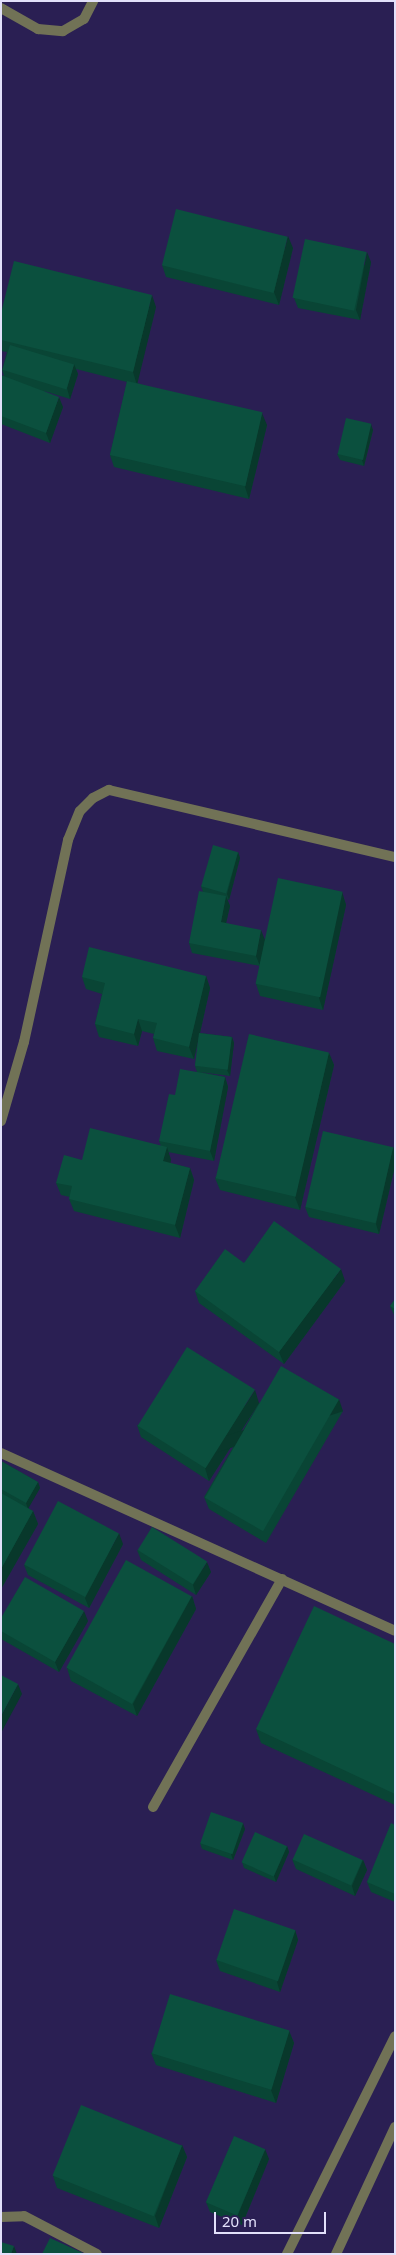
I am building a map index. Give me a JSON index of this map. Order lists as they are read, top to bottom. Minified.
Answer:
{"scale_bar":"20 m"}
